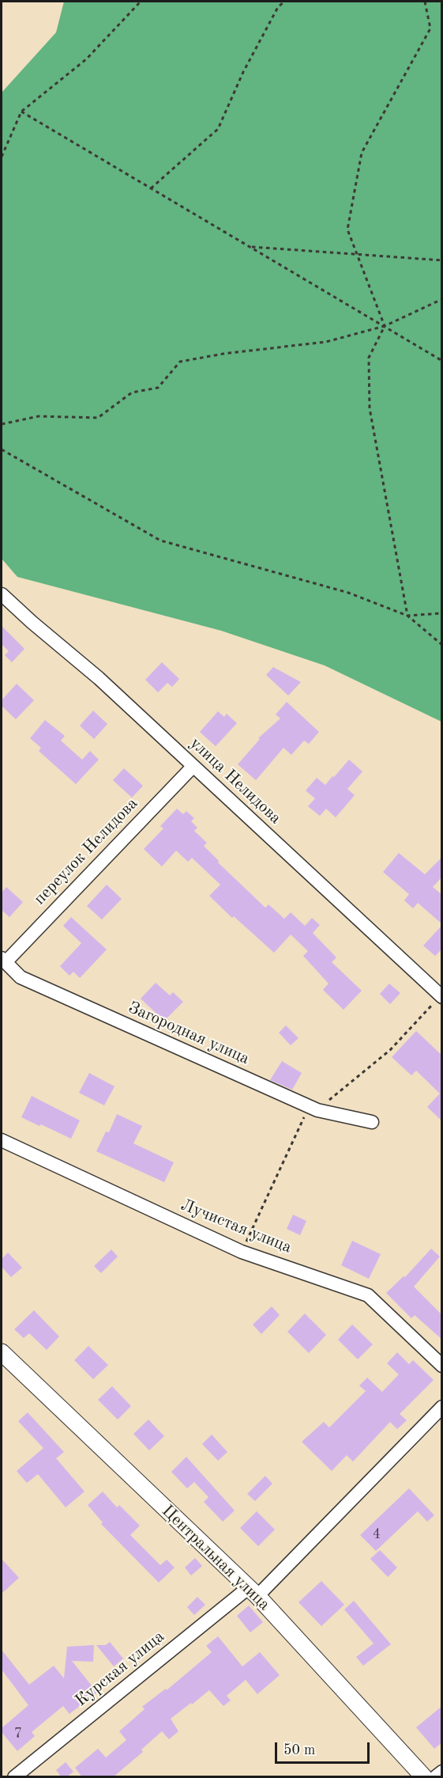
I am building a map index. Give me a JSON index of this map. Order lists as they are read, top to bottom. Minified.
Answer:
{"streets":{"street":["улица Нелидова","переулок Нелидова","Загородная улица","Лучистая улица","Центральная улица","Курская улица"]},"crossings":[["улица Нелидова","переулок Нелидова"],["переулок Нелидова","Загородная улица"],["Центральная улица","Курская улица"]],"house_numbers":["4","7"],"scale_bar":"50 m"}
